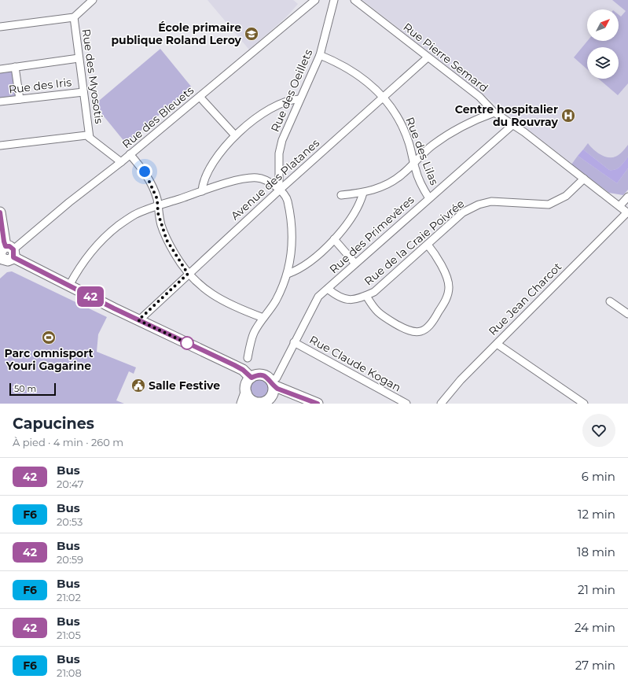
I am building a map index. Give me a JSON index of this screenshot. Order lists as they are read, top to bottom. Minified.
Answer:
{"streets":{"street":["Rue Pierre Semard","Rue des Myosotis","Rue des Iris","Rue des Oeillets","Rue des Bleuets","Rue des Lilas","Avenue des Platanes","Rue des Primevères","Rue de la Craie Poivrée","Rue Jean Charcot","Rue Claude Kogan"]},"crossings":[["Rue Pierre Semard","Avenue des Platanes"],["Rue Pierre Semard","Rue des Primevères"],["Rue Pierre Semard","Rue de la Craie Poivrée"],["Rue Pierre Semard","Rue Jean Charcot"],["Rue des Myosotis","Rue des Iris"],["Rue des Oeillets","Rue des Lilas"],["Rue des Oeillets","Avenue des Platanes"],["Rue des Lilas","Avenue des Platanes"],["Rue des Lilas","Rue des Primevères"],["Rue des Primevères","Rue de la Craie Poivrée"],["Rue des Primevères","Rue Claude Kogan"]],"places":{"school or university":["École primaire publique Roland Leroy"],"hospital":["Centre hospitalier du Rouvray"],"sports":["Parc omnisport Youri Gagarine"],"public building":["Salle Festive"]},"lines":["bus line 42"],"scale_bar":"50 m","north":"top right","page":{"on_map":"42","scale":"50 m","heading":["Capucines","À pied · 4 min · 260 m"],"list":[{"mark":"42","name":"Bus","note":"20:47","value":"6 min"},{"mark":"F6","name":"Bus","note":"20:53","value":"12 min"},{"mark":"42","name":"Bus","note":"20:59","value":"18 min"},{"mark":"F6","name":"Bus","note":"21:02","value":"21 min"},{"mark":"42","name":"Bus","note":"21:05","value":"24 min"},{"mark":"F6","name":"Bus","note":"21:08","value":"27 min"}]}}
